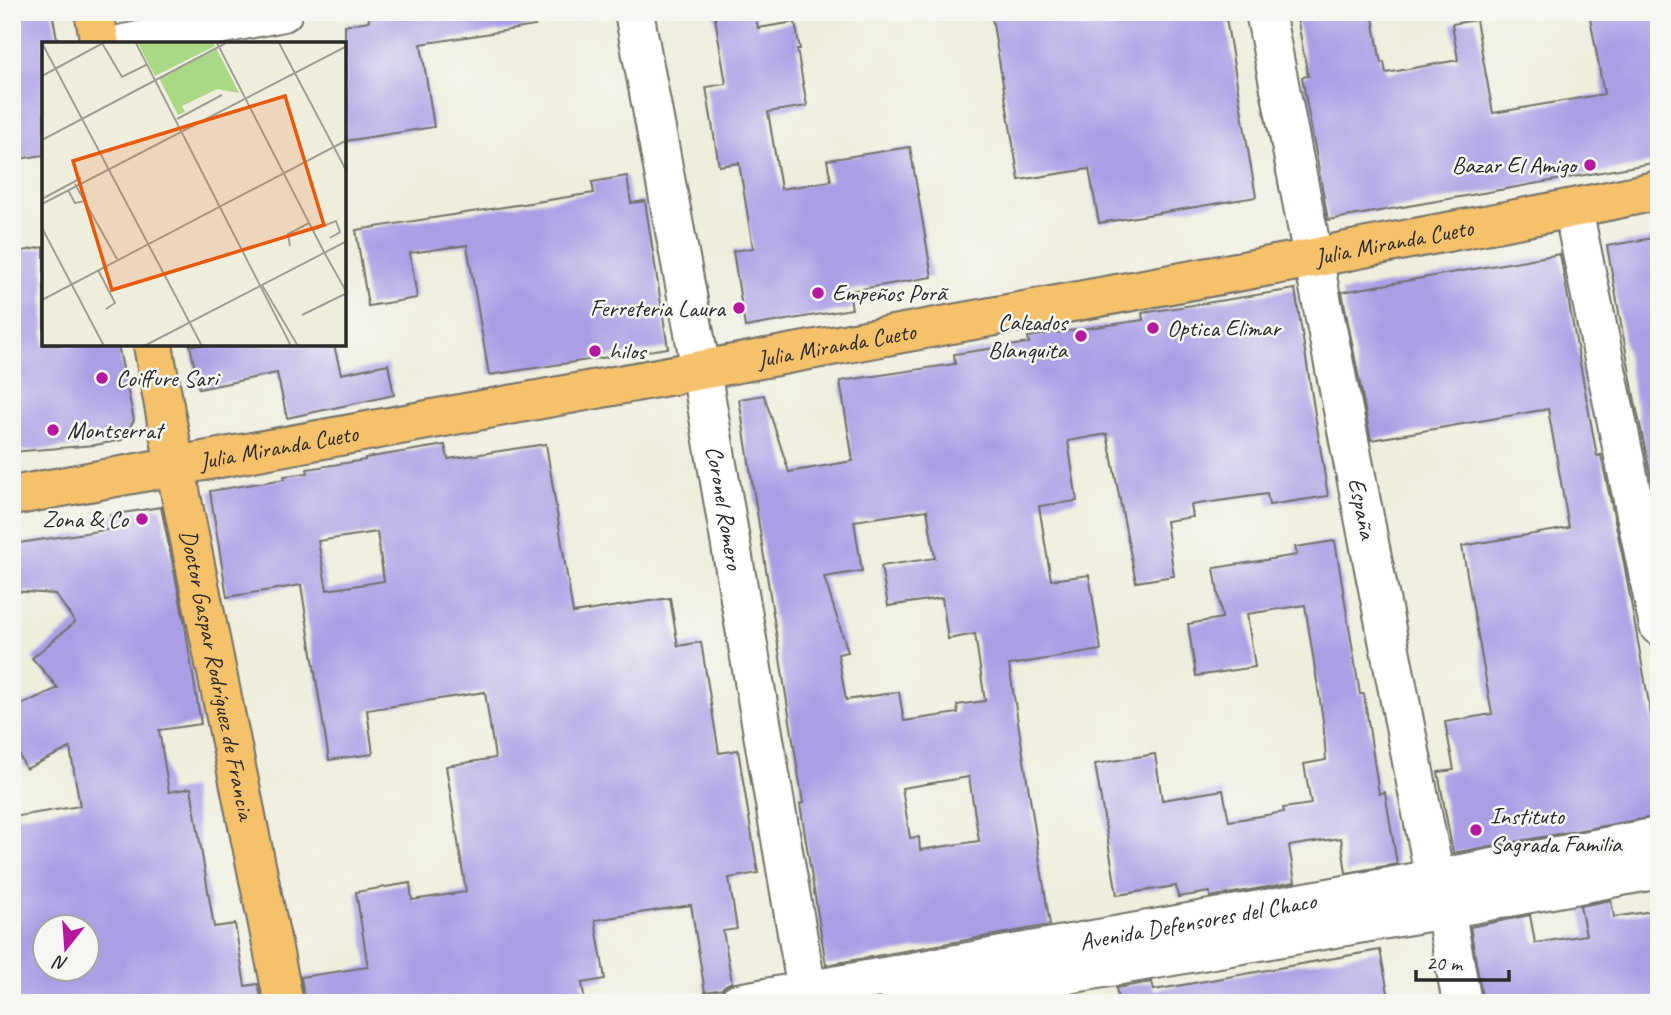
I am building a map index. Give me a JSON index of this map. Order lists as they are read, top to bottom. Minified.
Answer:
{"streets":{"highway":["Julia Miranda Cueto","Doctor Gaspar Rodríguez de Francia"],"street":["Coronel Romero","España","Avenida Defensores del Chaco"]},"crossings":[["Julia Miranda Cueto","Coronel Romero"],["Julia Miranda Cueto","España"],["Julia Miranda Cueto","Doctor Gaspar Rodríguez de Francia"],["Coronel Romero","Avenida Defensores del Chaco"],["España","Avenida Defensores del Chaco"]],"places":["Bazar El Amigo","Empeños Porã","Ferreteria Laura","Optica Elimar","Calzados Blanquita","hilos","Coiffure Sari","Montserrat","Zona & Co","Instituto Sagrada Familia"],"scale_bar":"20 m","north":"bottom"}
